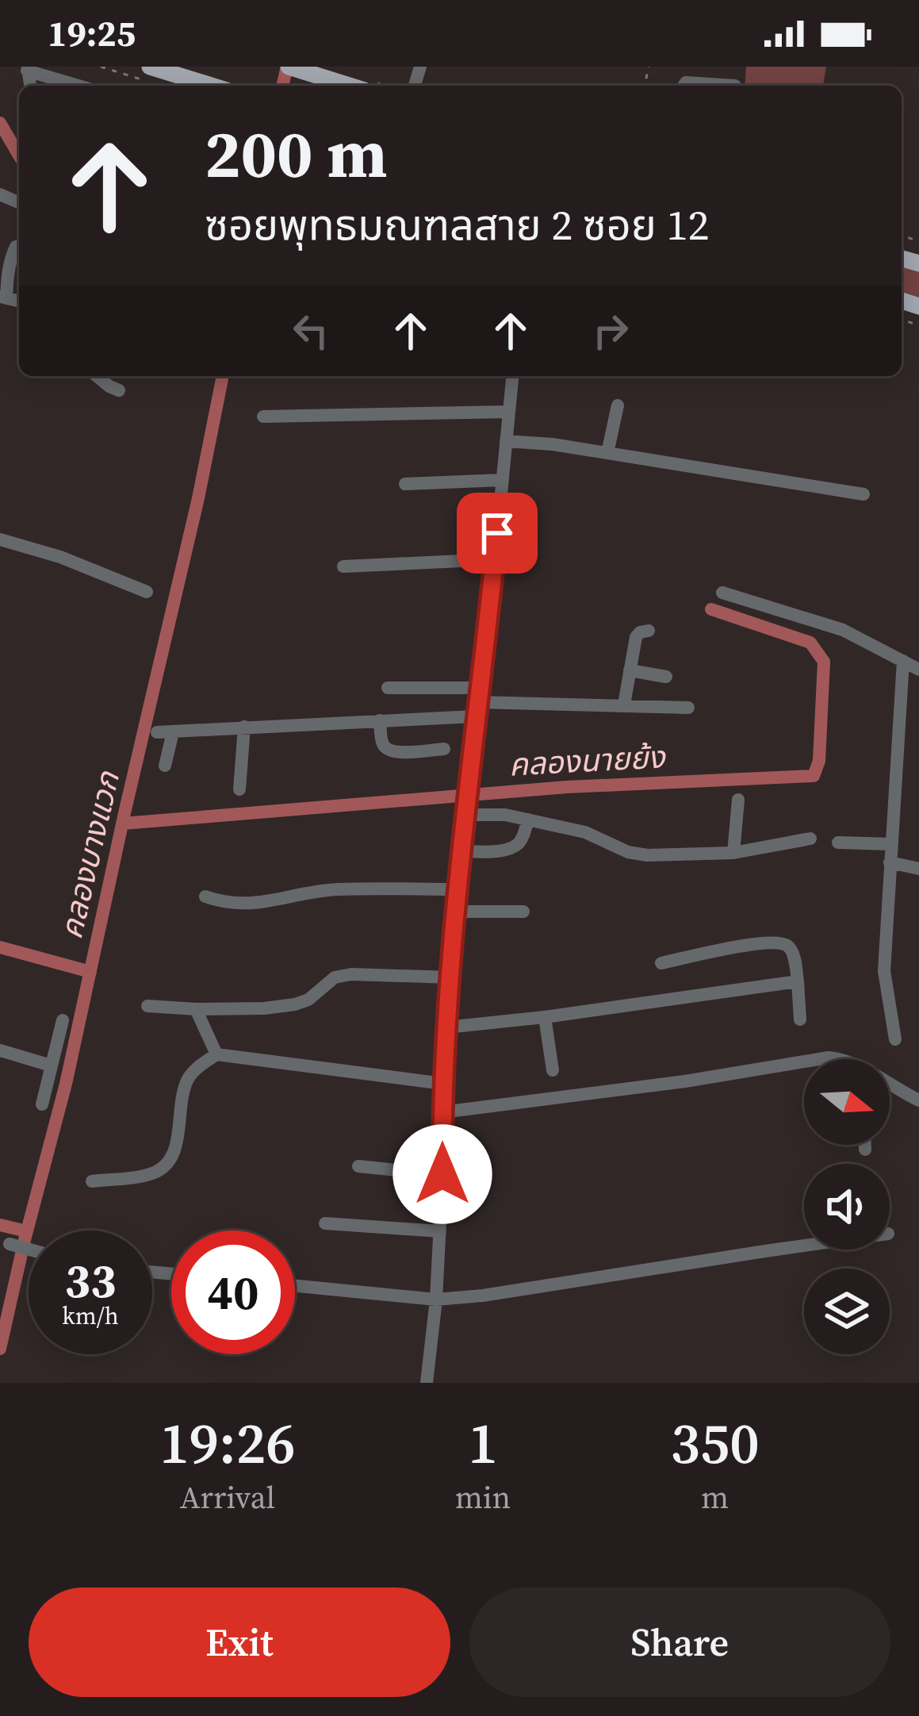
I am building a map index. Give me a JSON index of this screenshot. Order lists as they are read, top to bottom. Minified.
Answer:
{"water":["คลองนายย้ง","คลองบางแวก"],"north":"right","page":{"status":"19:25","turn":["200 m","ซอยพุทธมณฑลสาย 2 ซอย 12"],"speed":"33 km/h","limit":"40","eta":["19:26","Arrival","1","min","350","m"],"buttons":["Exit","Share"]}}
